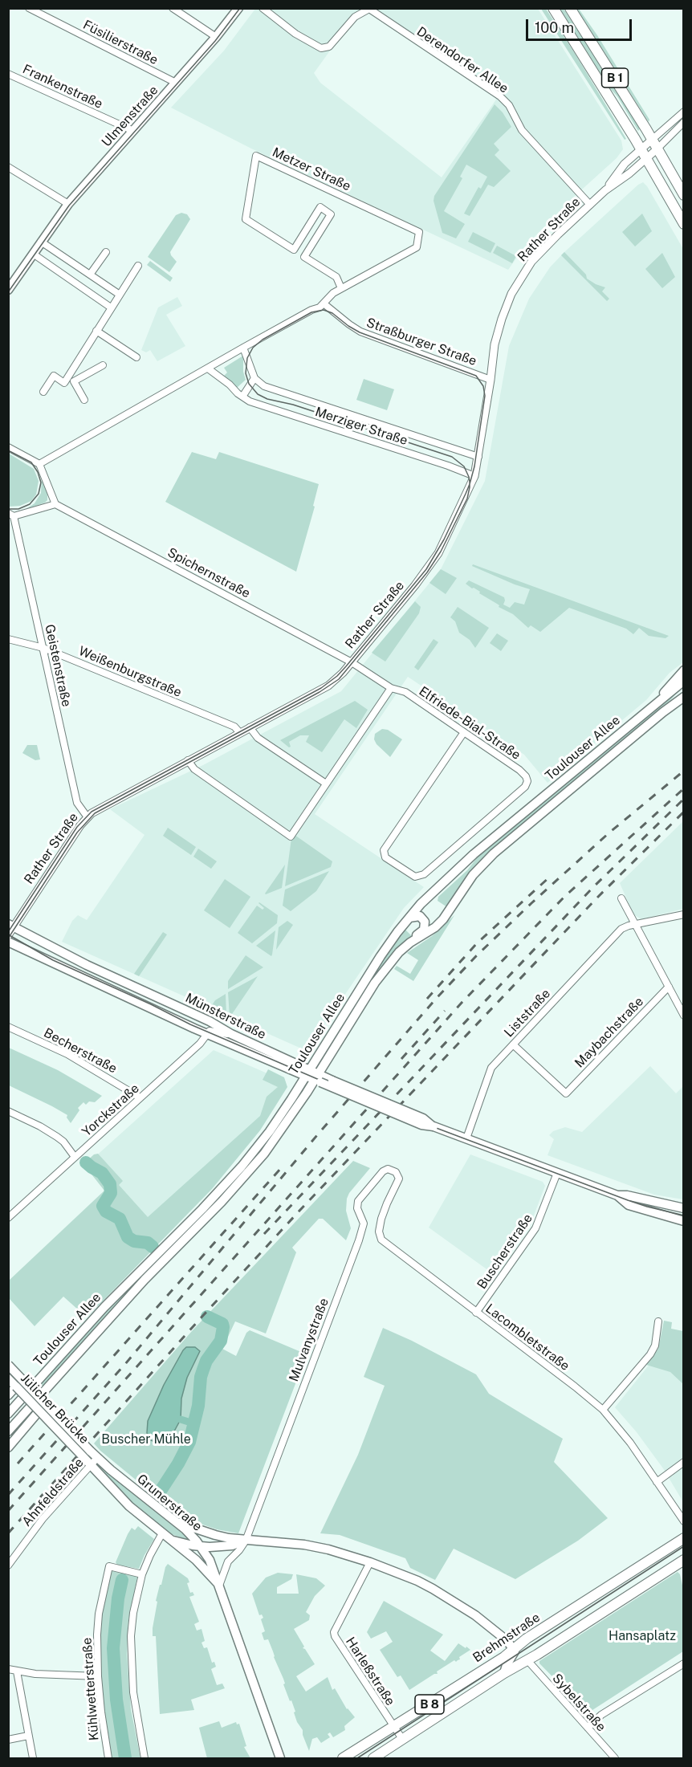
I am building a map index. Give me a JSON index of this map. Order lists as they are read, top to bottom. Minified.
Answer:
{"streets":{"main road":["B 1","Ulmenstraße","Toulouser Allee","Münsterstraße","Jülicher Brücke","Grunerstraße","Brehmstraße","B 8"],"street":["Füsilierstraße","Derendorfer Allee","Frankenstraße","Metzer Straße","Rather Straße","Straßburger Straße","Merziger Straße","Spichernstraße","Geistenstraße","Weißenburgstraße","Elfriede-Bial-Straße","Liststraße","Maybachstraße","Becherstraße","Yorckstraße","Buscherstraße","Lacombletstraße","Mulvanystraße","Ahnfeldstraße","Harleßstraße","Kühlwetterstraße","Sybelstraße"]},"crossings":[["Füsilierstraße","Ulmenstraße"],["Derendorfer Allee","Rather Straße"],["B 1","Rather Straße"],["Frankenstraße","Ulmenstraße"],["Metzer Straße","Straßburger Straße"],["Metzer Straße","Merziger Straße"],["Rather Straße","Straßburger Straße"],["Rather Straße","Merziger Straße"],["Rather Straße","Spichernstraße"],["Rather Straße","Geistenstraße"],["Rather Straße","Weißenburgstraße"],["Rather Straße","Elfriede-Bial-Straße"],["Rather Straße","Münsterstraße"],["Spichernstraße","Elfriede-Bial-Straße"],["Geistenstraße","Weißenburgstraße"],["Toulouser Allee","Münsterstraße"],["Liststraße","Münsterstraße"],["Liststraße","Maybachstraße"],["Münsterstraße","Yorckstraße"],["Münsterstraße","Buscherstraße"],["Becherstraße","Yorckstraße"],["Buscherstraße","Lacombletstraße"],["Lacombletstraße","Mulvanystraße"],["Jülicher Brücke","Grunerstraße"],["Ahnfeldstraße","Grunerstraße"],["Brehmstraße","Harleßstraße"],["Brehmstraße","Sybelstraße"]],"parks":["Buscher Mühle","Hansaplatz"],"scale_bar":"100 m"}
